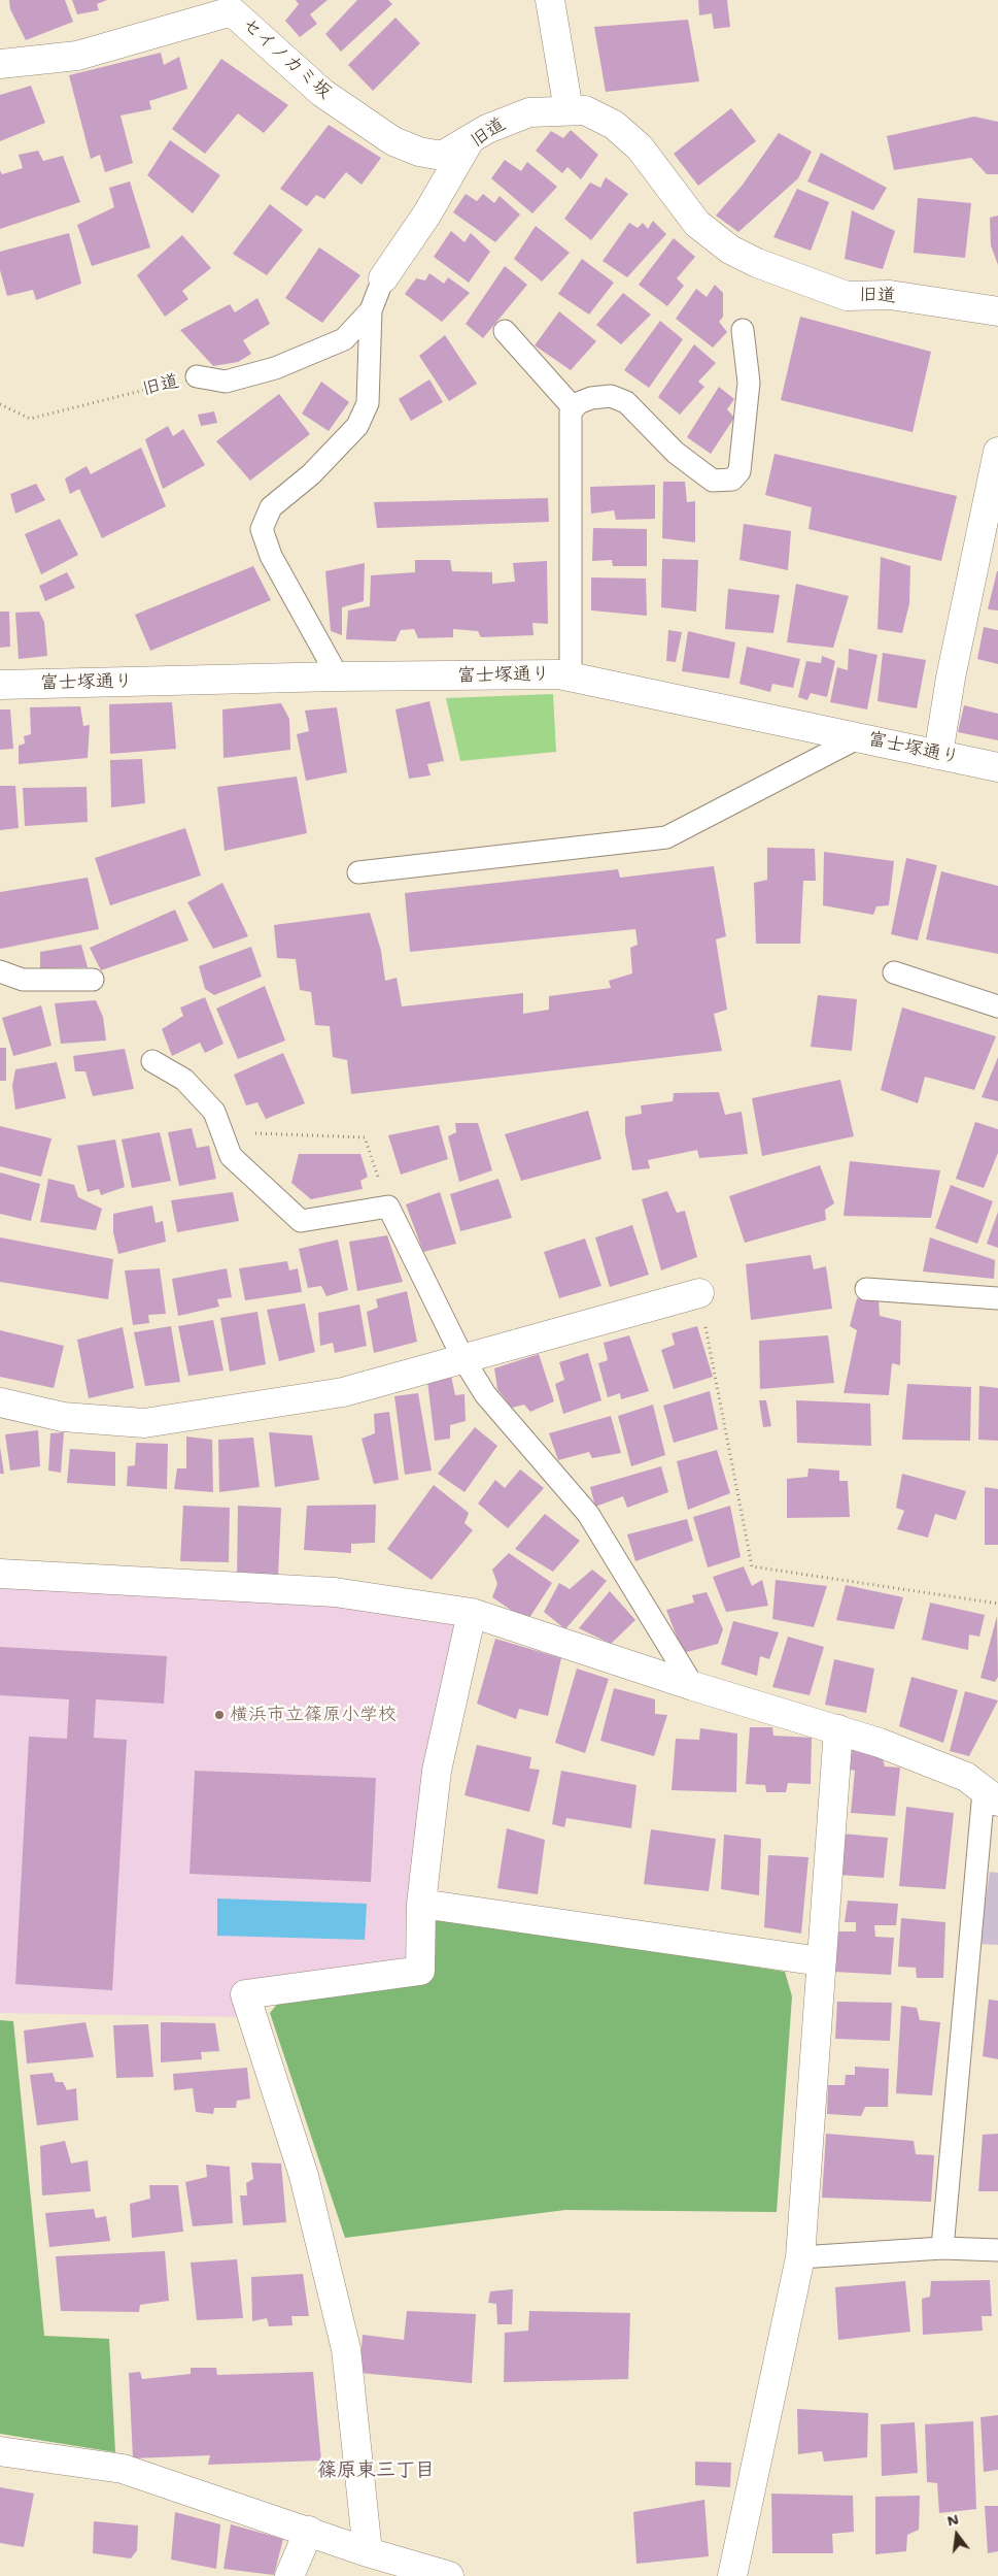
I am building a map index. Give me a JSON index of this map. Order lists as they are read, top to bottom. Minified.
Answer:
{"streets":{"street":["セイノカミ坂","旧道","富士塚通り"]},"crossings":[["セイノカミ坂","旧道"]],"districts":["篠原東三丁目"],"places":["横浜市立篠原小学校"],"north":"top"}
